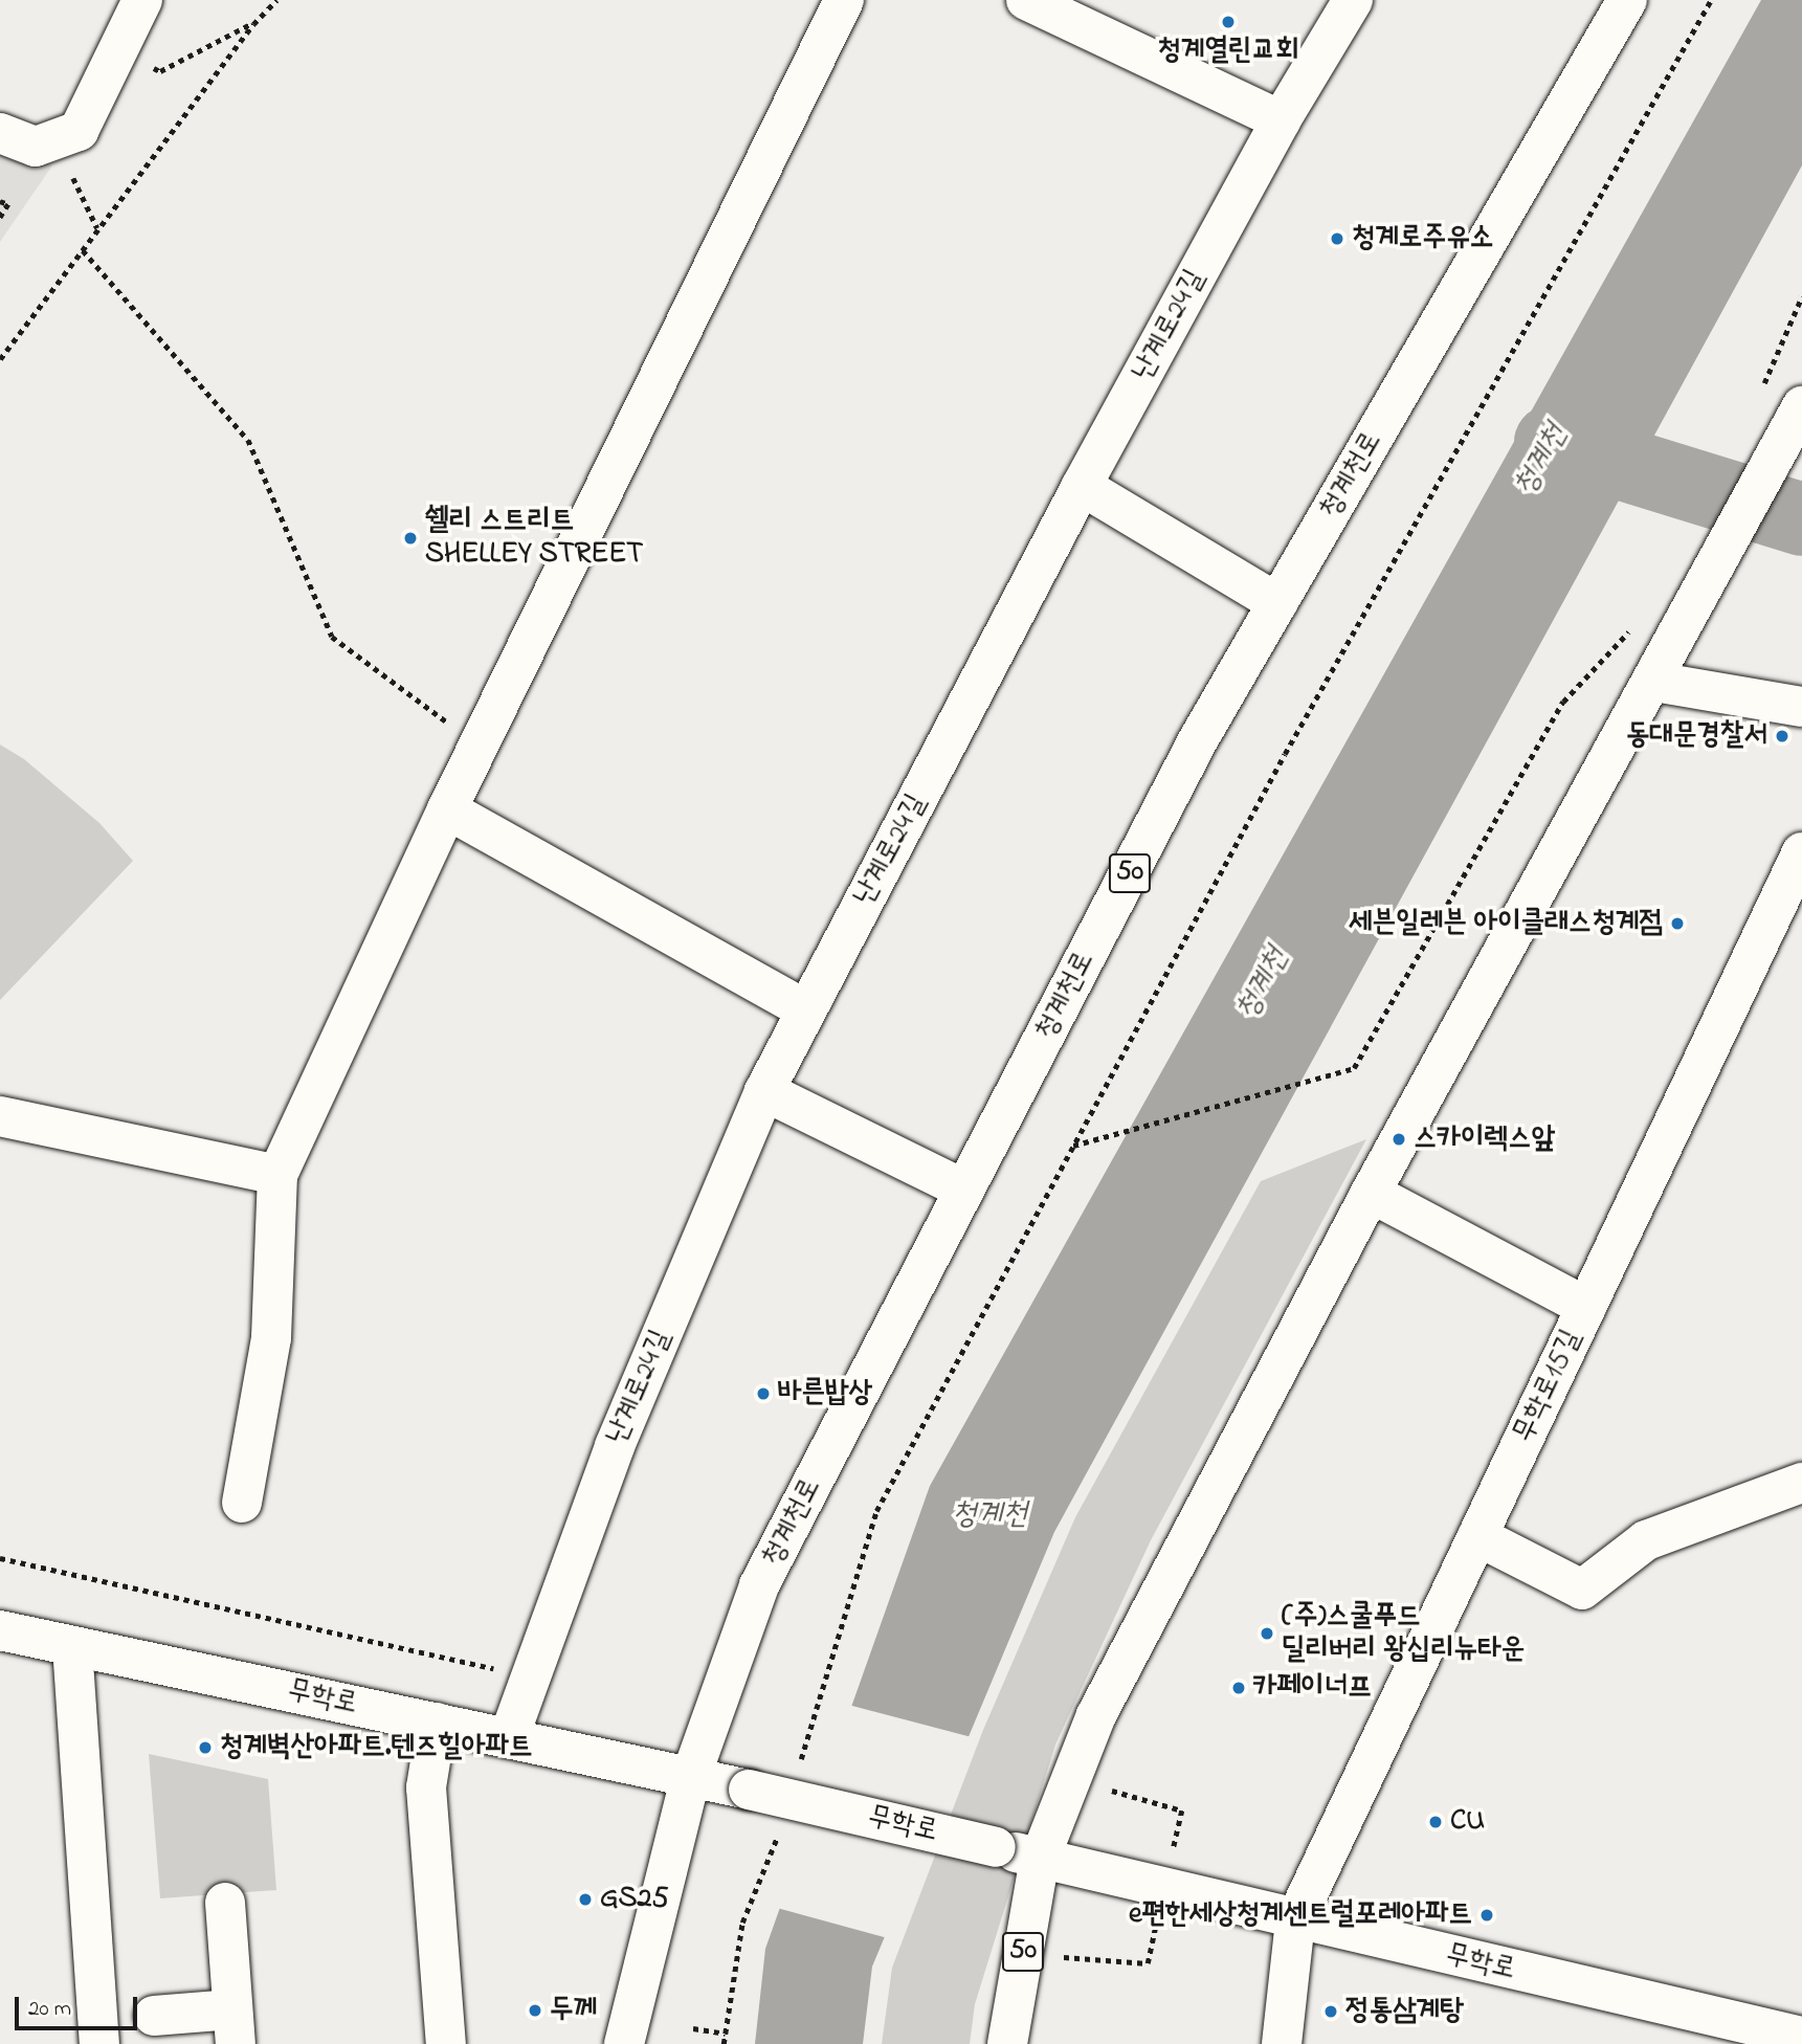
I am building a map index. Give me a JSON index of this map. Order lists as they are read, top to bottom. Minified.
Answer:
{"streets":{"main road":["난계로24길","청계천로","50","무학로15길","무학로"]},"crossings":[["난계로24길","무학로"],["청계천로","무학로"],["50","무학로"],["무학로15길","무학로"]],"water":["청계천"],"places":["청계열린교회","청계로주유소","쉘리 스트리트 SHELLEY STREET","동대문경찰서","세븐일레븐 아이클래스청계점","스카이렉스앞","바른밥상","(주)스쿨푸드 딜리버리 왕십리뉴타운","카페이너프","청계벽산아파트.텐즈힐아파트","CU","GS25","e편한세상청계센트럴포레아파트","두께","정통삼계탕"],"scale_bar":"20 m"}
